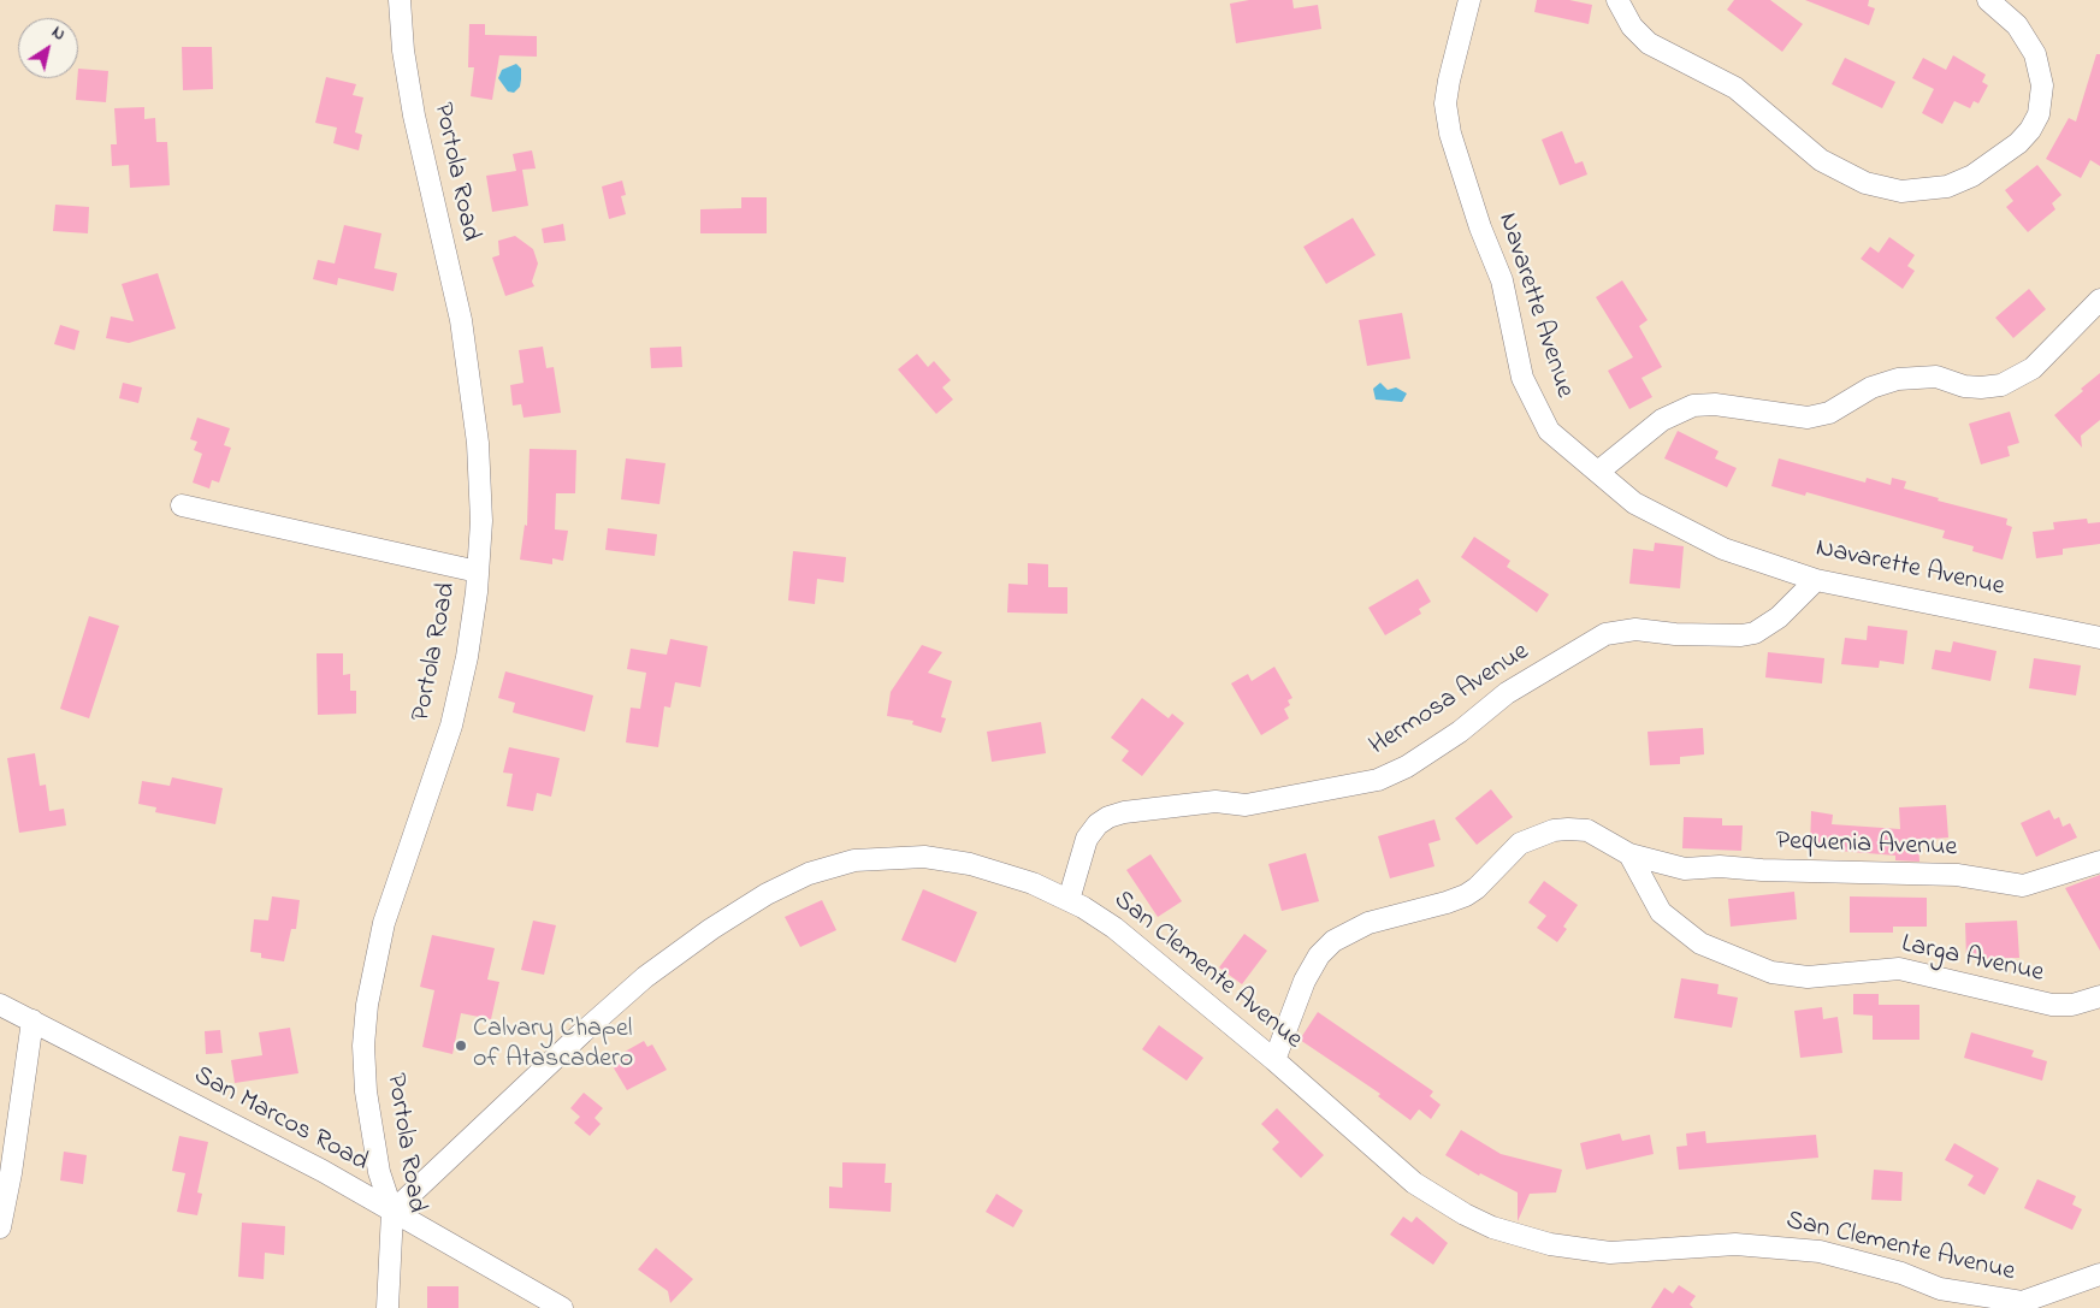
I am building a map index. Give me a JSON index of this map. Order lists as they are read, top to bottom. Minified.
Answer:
{"streets":{"street":["Portola Road","Navarette Avenue","Hermosa Avenue","Pequenia Avenue","Larga Avenue","San Clemente Avenue","San Marcos Road"]},"crossings":[["Portola Road","San Clemente Avenue"],["Portola Road","San Marcos Road"],["Navarette Avenue","Hermosa Avenue"],["Hermosa Avenue","San Clemente Avenue"],["Pequenia Avenue","Larga Avenue"],["San Clemente Avenue","San Marcos Road"]],"places":["Calvary Chapel of Atascadero"],"north":"top right"}
